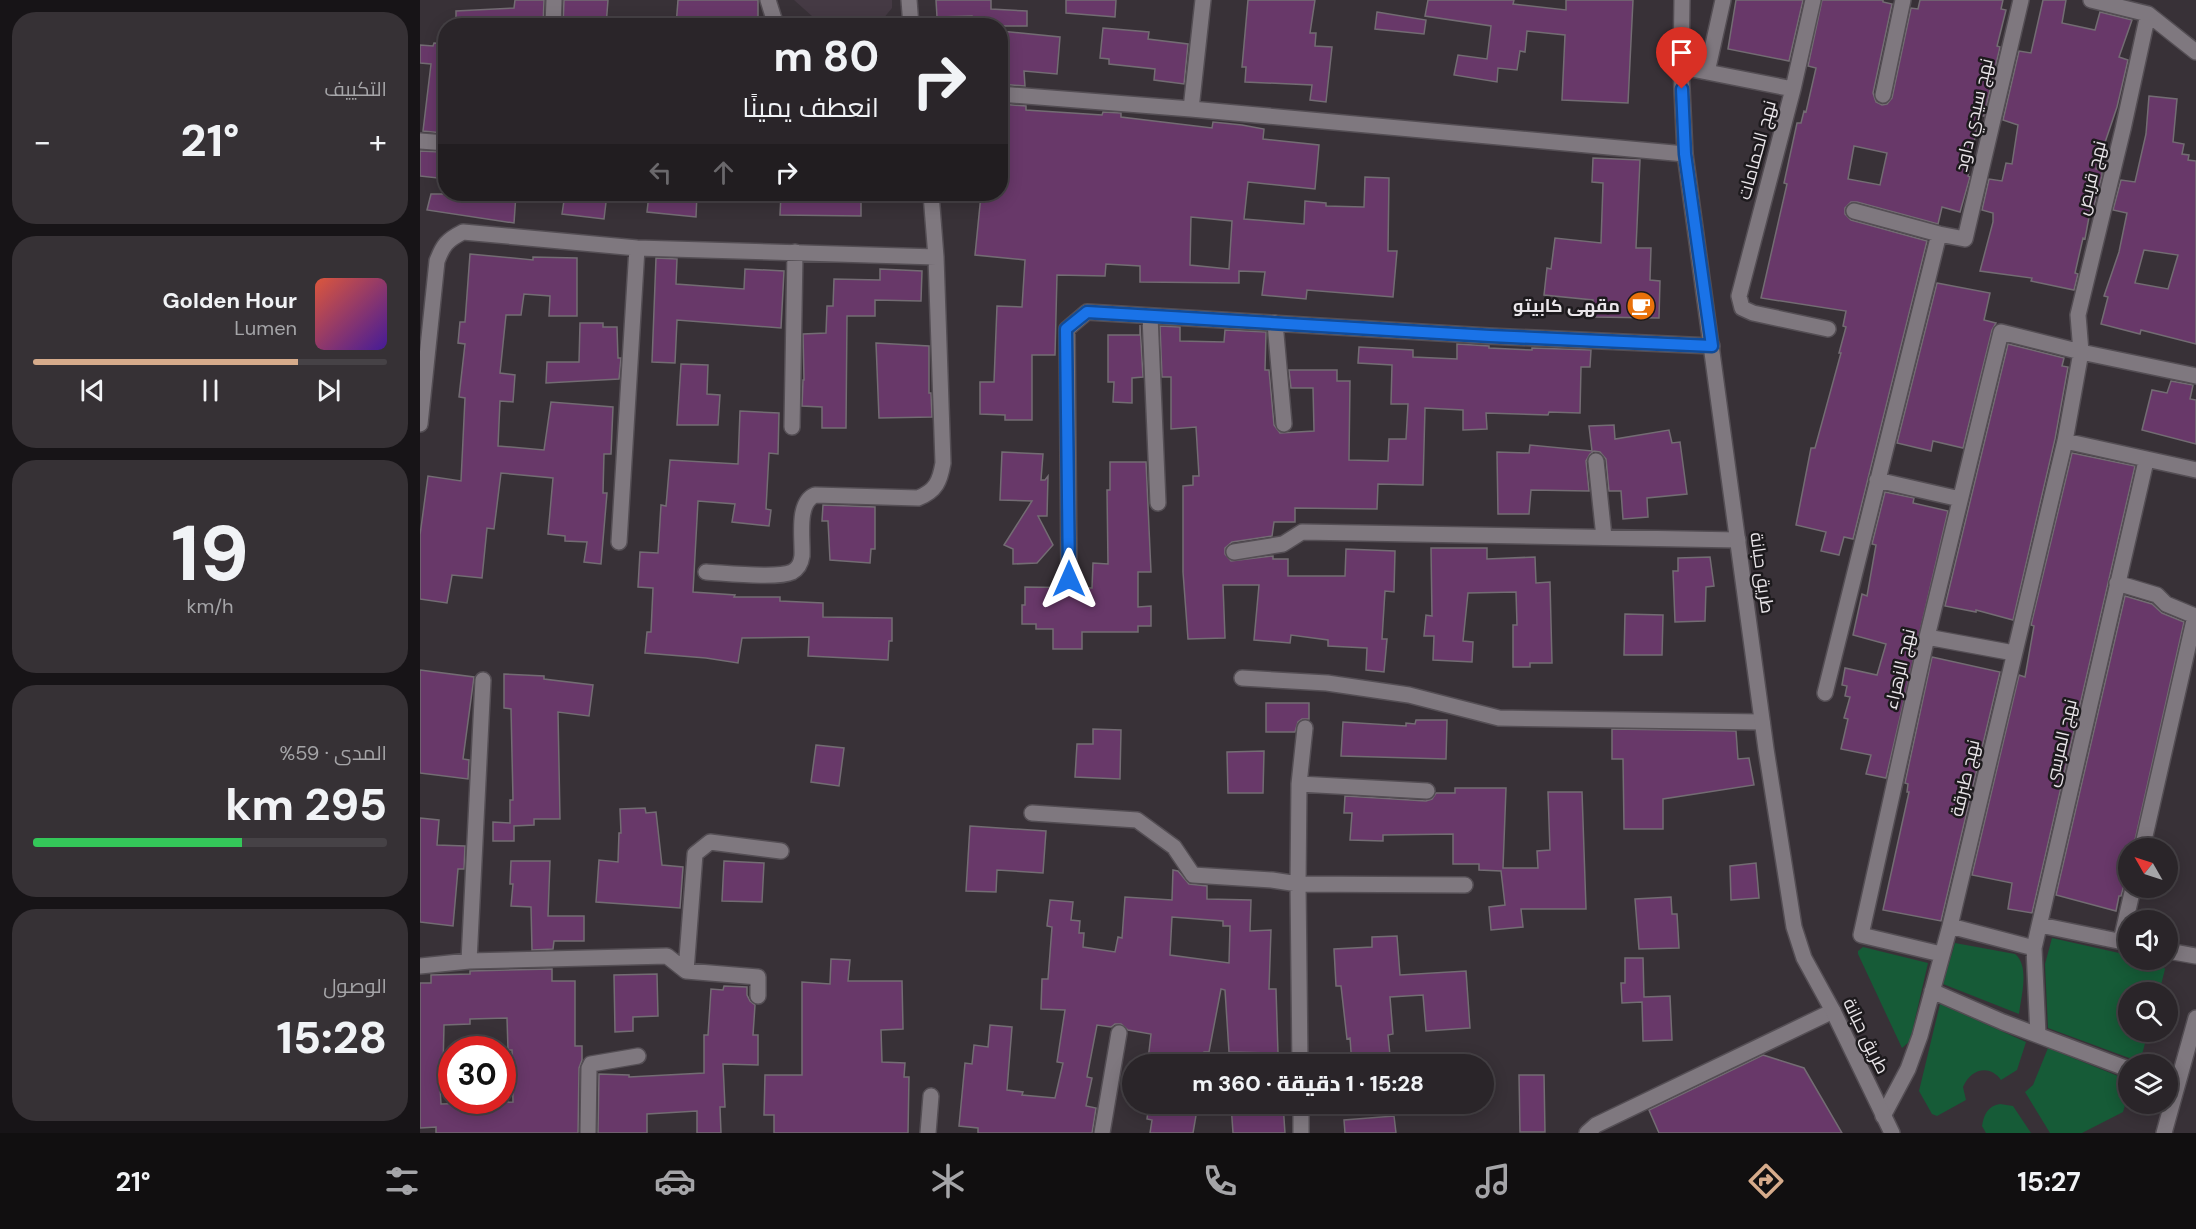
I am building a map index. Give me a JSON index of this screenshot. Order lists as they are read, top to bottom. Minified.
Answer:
{"streets":{"street":["نهج سيدي داود","نهج الحمامات","نهج قربص","طريق حبانة","نهج الزهراء","نهج المرسى","نهج طبرقة"]},"crossings":[["نهج قربص","نهج الزهراء"],["نهج قربص","نهج طبرقة"],["طريق حبانة","نهج طبرقة"],["نهج الزهراء","نهج طبرقة"]],"places":{"cafe":["مقهى كابيتو"]},"north":"top left","page":{"tile":["التكييف",["19","km/h"],["المدى · 59%","295 km"],["الوصول","15:28"]],"turn":["80 m","انعطف يمينًا"],"heat":["−","21°","+"],"song":["Golden Hour","Lumen"],"limit":"30","trip":"15:28 · 1 دقيقة · 360 m","tabs":["15:27","21°"]}}
